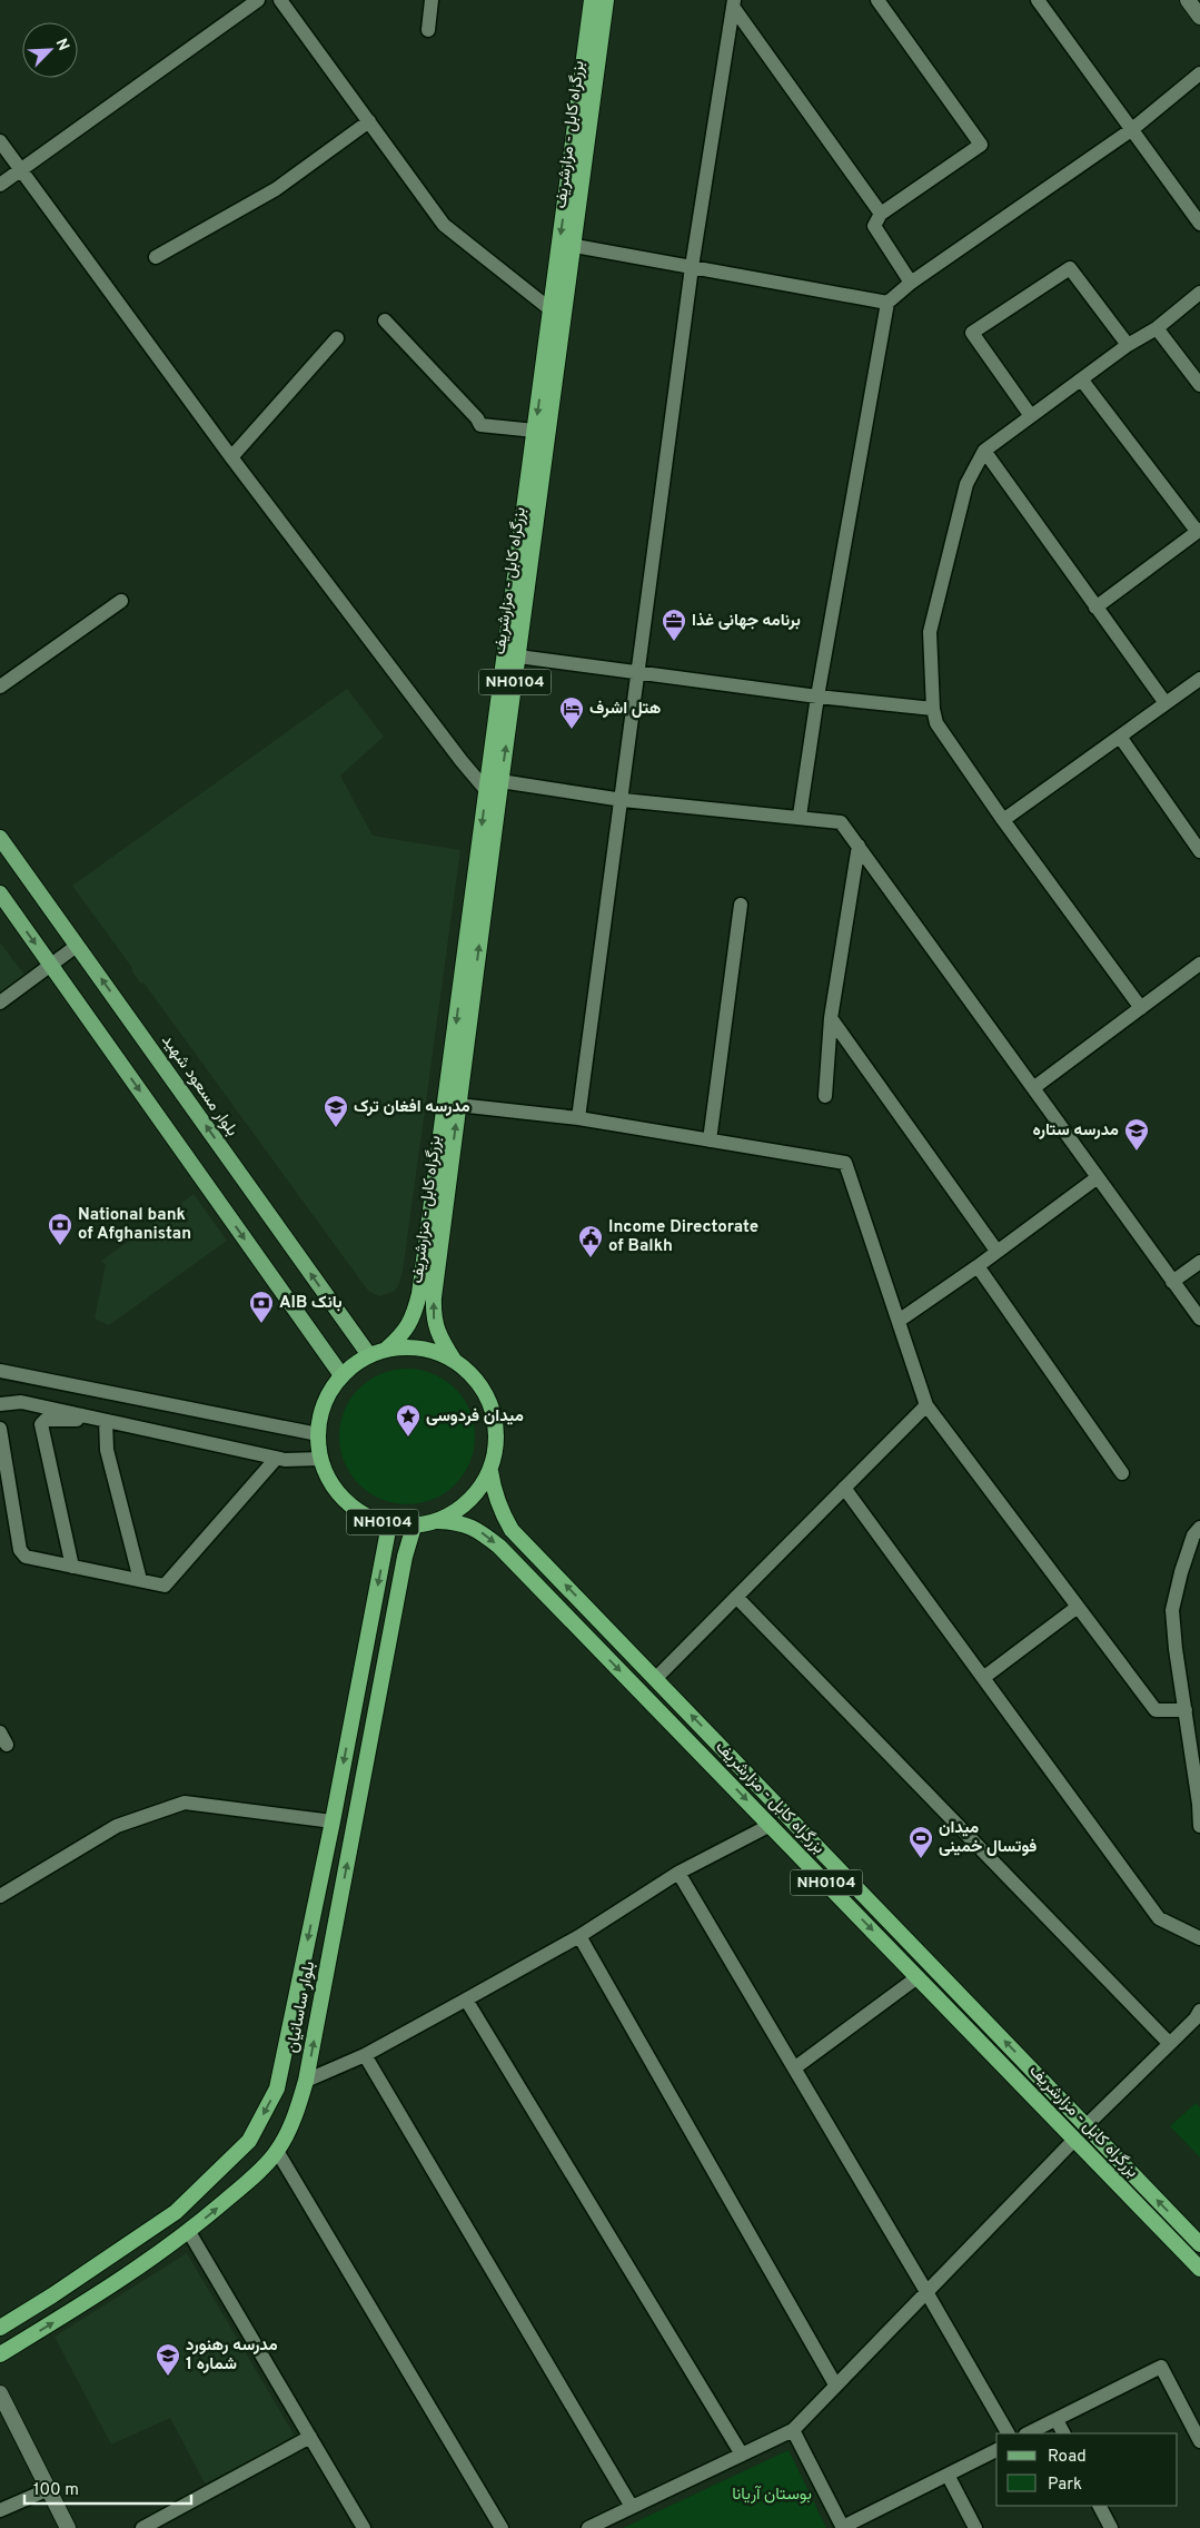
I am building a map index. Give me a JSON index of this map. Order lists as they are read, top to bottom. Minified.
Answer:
{"streets":{"highway":["بزرگراه کابل - مزارشریف","NH0104","بلوار ساسانیان"],"main road":["بلوار مسعود شهید"]},"crossings":[["بزرگراه کابل - مزارشریف","NH0104"],["بزرگراه کابل - مزارشریف","بلوار مسعود شهید"],["بزرگراه کابل - مزارشریف","بلوار ساسانیان"],["NH0104","بلوار مسعود شهید"],["NH0104","بلوار ساسانیان"],["بلوار مسعود شهید","بلوار ساسانیان"]],"parks":["بوستان آریانا"],"places":{"office":["برنامه جهانی غذا"],"hotel":["هتل اشرف"],"school or university":["مدرسه افغان ترک","مدرسه ستاره","مدرسه رهنورد شماره 1"],"bank":["National bank of Afghanistan","AIB بانک"],"public building":["Income Directorate of Balkh"],"place":["میدان فردوسی"],"sports":["میدان فوتسال خمینی"]},"legend":["Road","Park"],"scale_bar":"100 m","north":"top right"}
